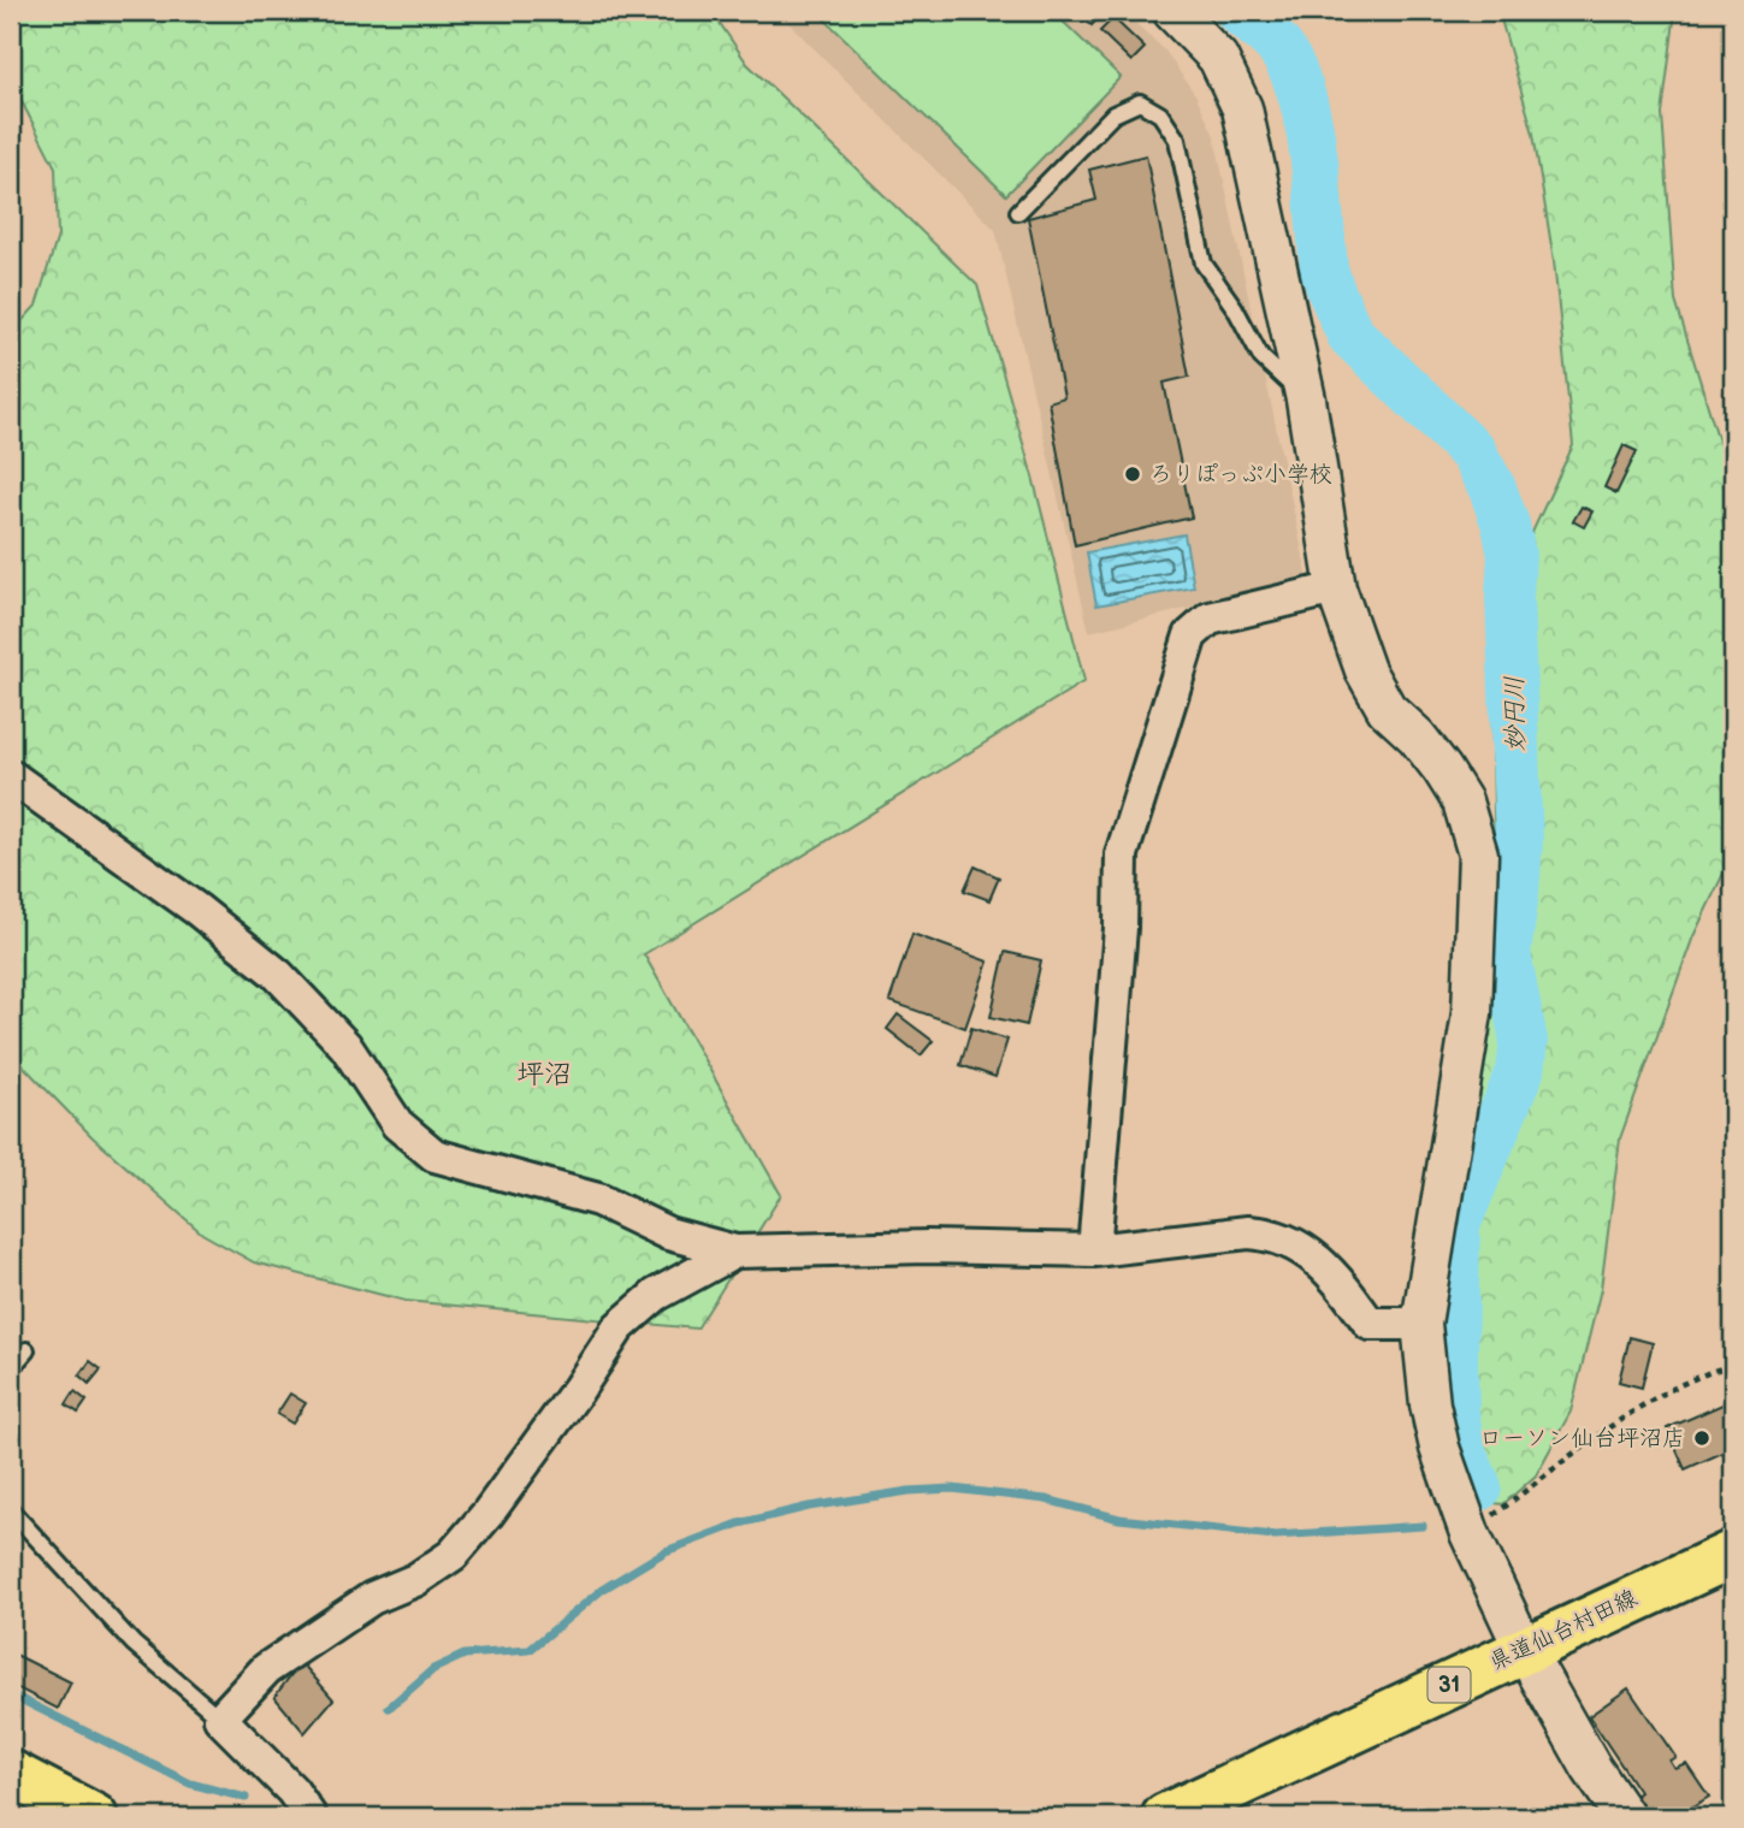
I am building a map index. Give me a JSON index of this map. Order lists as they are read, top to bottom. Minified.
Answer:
{"streets":{"main road":["県道仙台村田線","31"]},"districts":["坪沼"],"water":["妙円川"],"places":["ろりぽっぷ小学校","ローソン仙台坪沼店"]}
